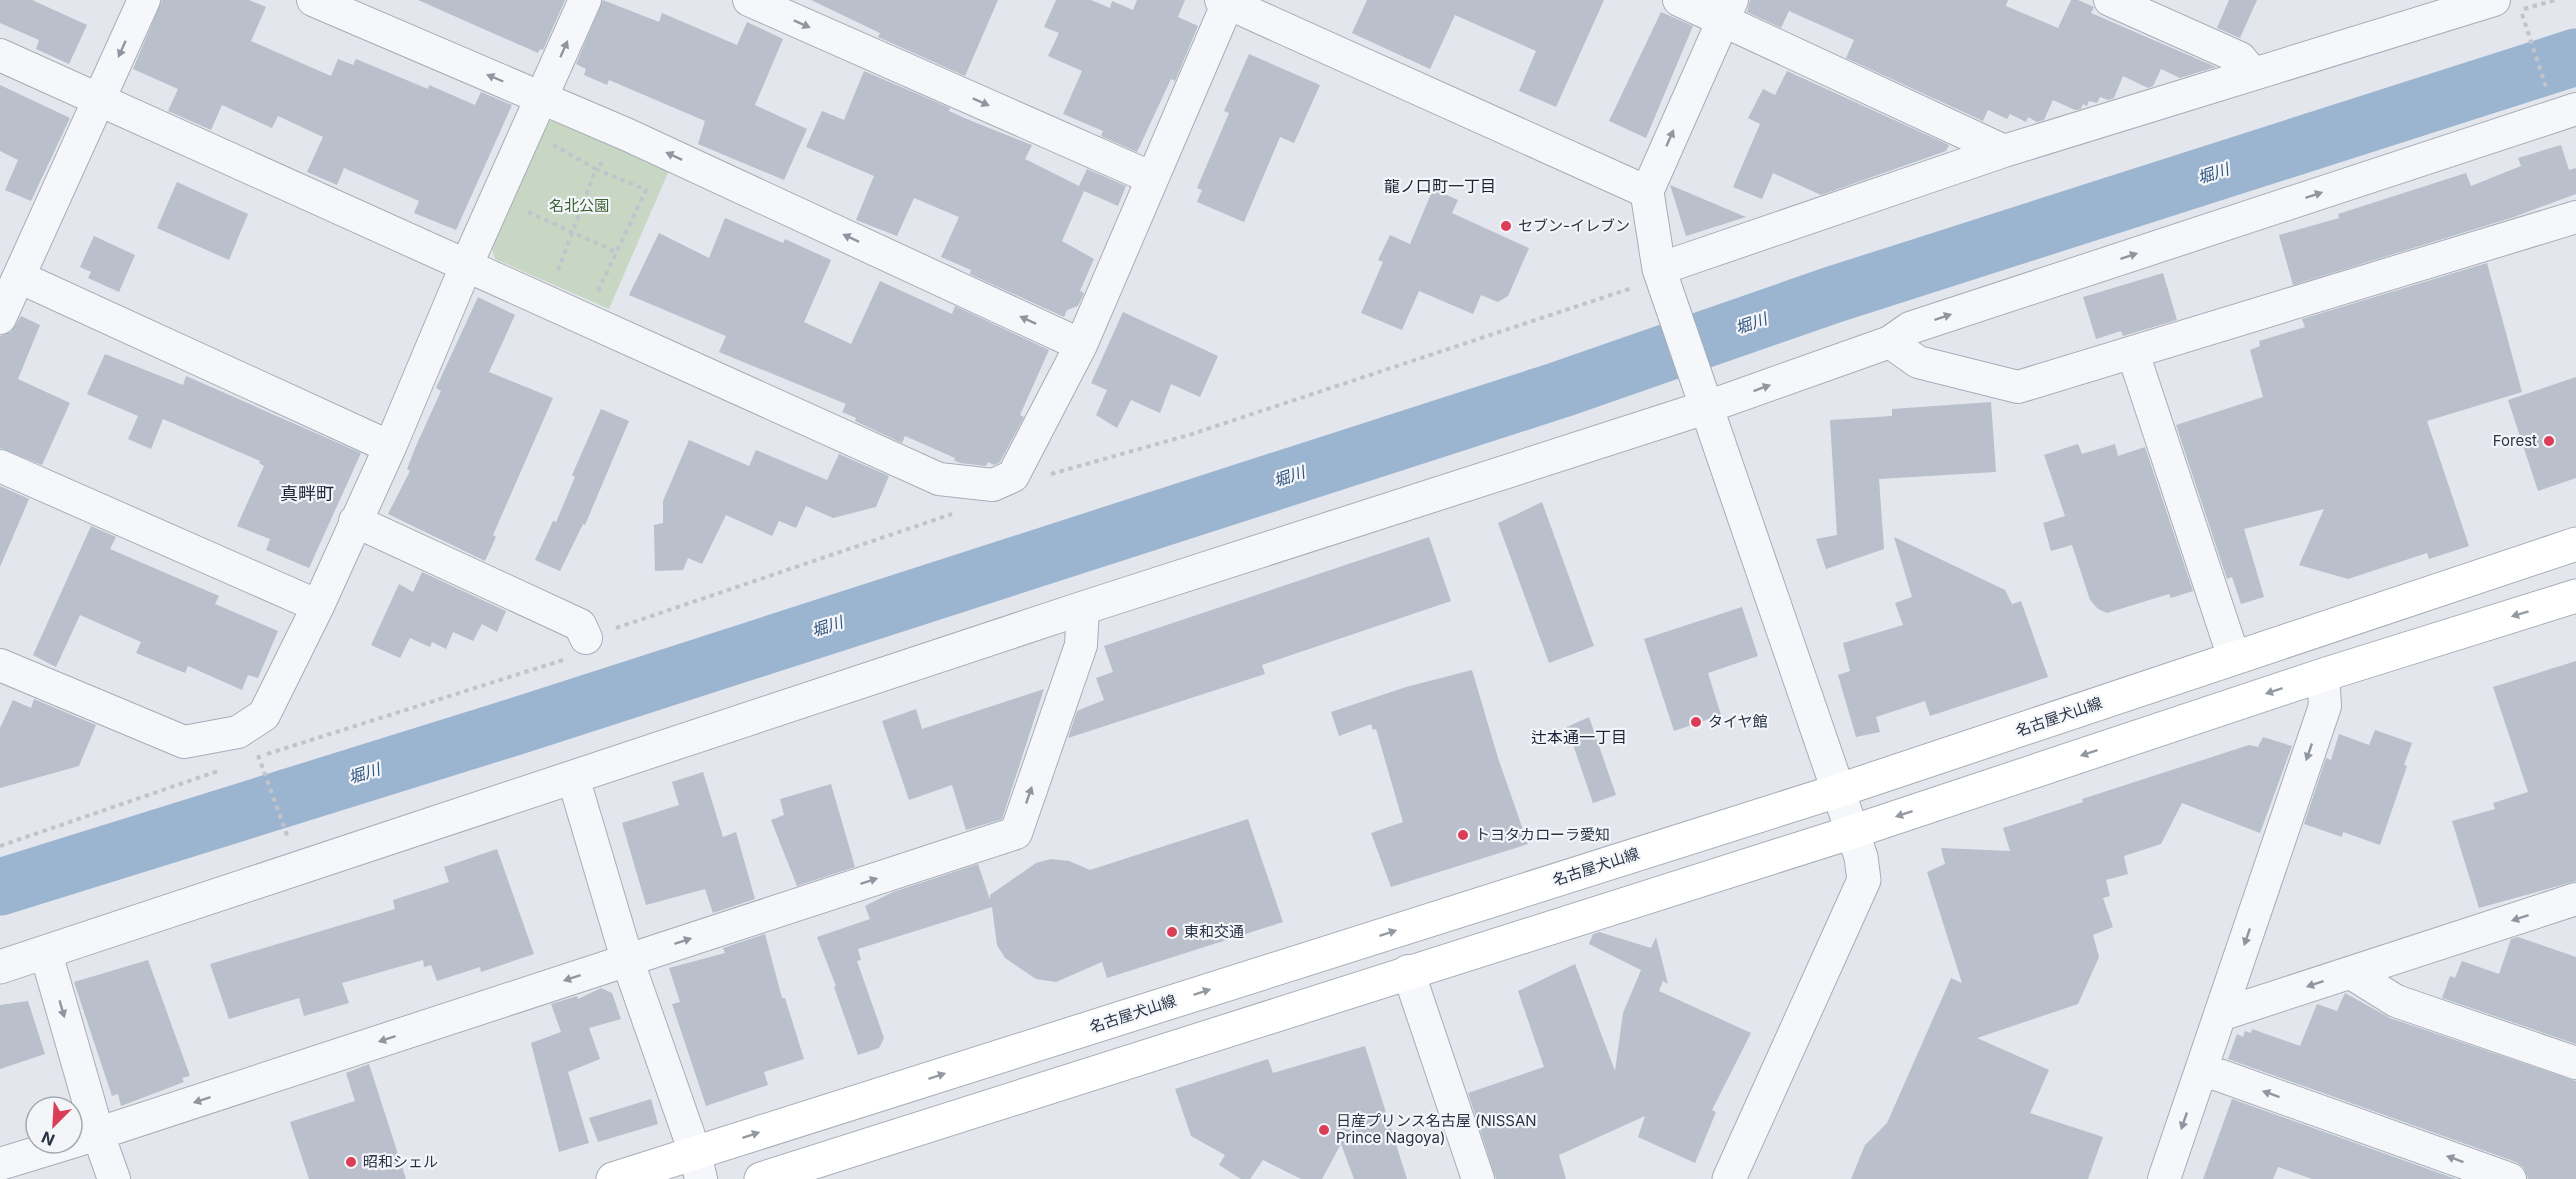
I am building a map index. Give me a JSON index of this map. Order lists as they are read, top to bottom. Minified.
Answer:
{"streets":{"main road":["名古屋犬山線"]},"districts":["龍ノ口町一丁目","真畔町","辻本通一丁目"],"water":["堀川"],"parks":["名北公園"],"places":["セブン-イレブン","Forest","タイヤ館","トヨタカローラ愛知","東和交通","日産プリンス名古屋 (NISSAN Prince Nagoya)","昭和シェル"],"north":"bottom left"}
